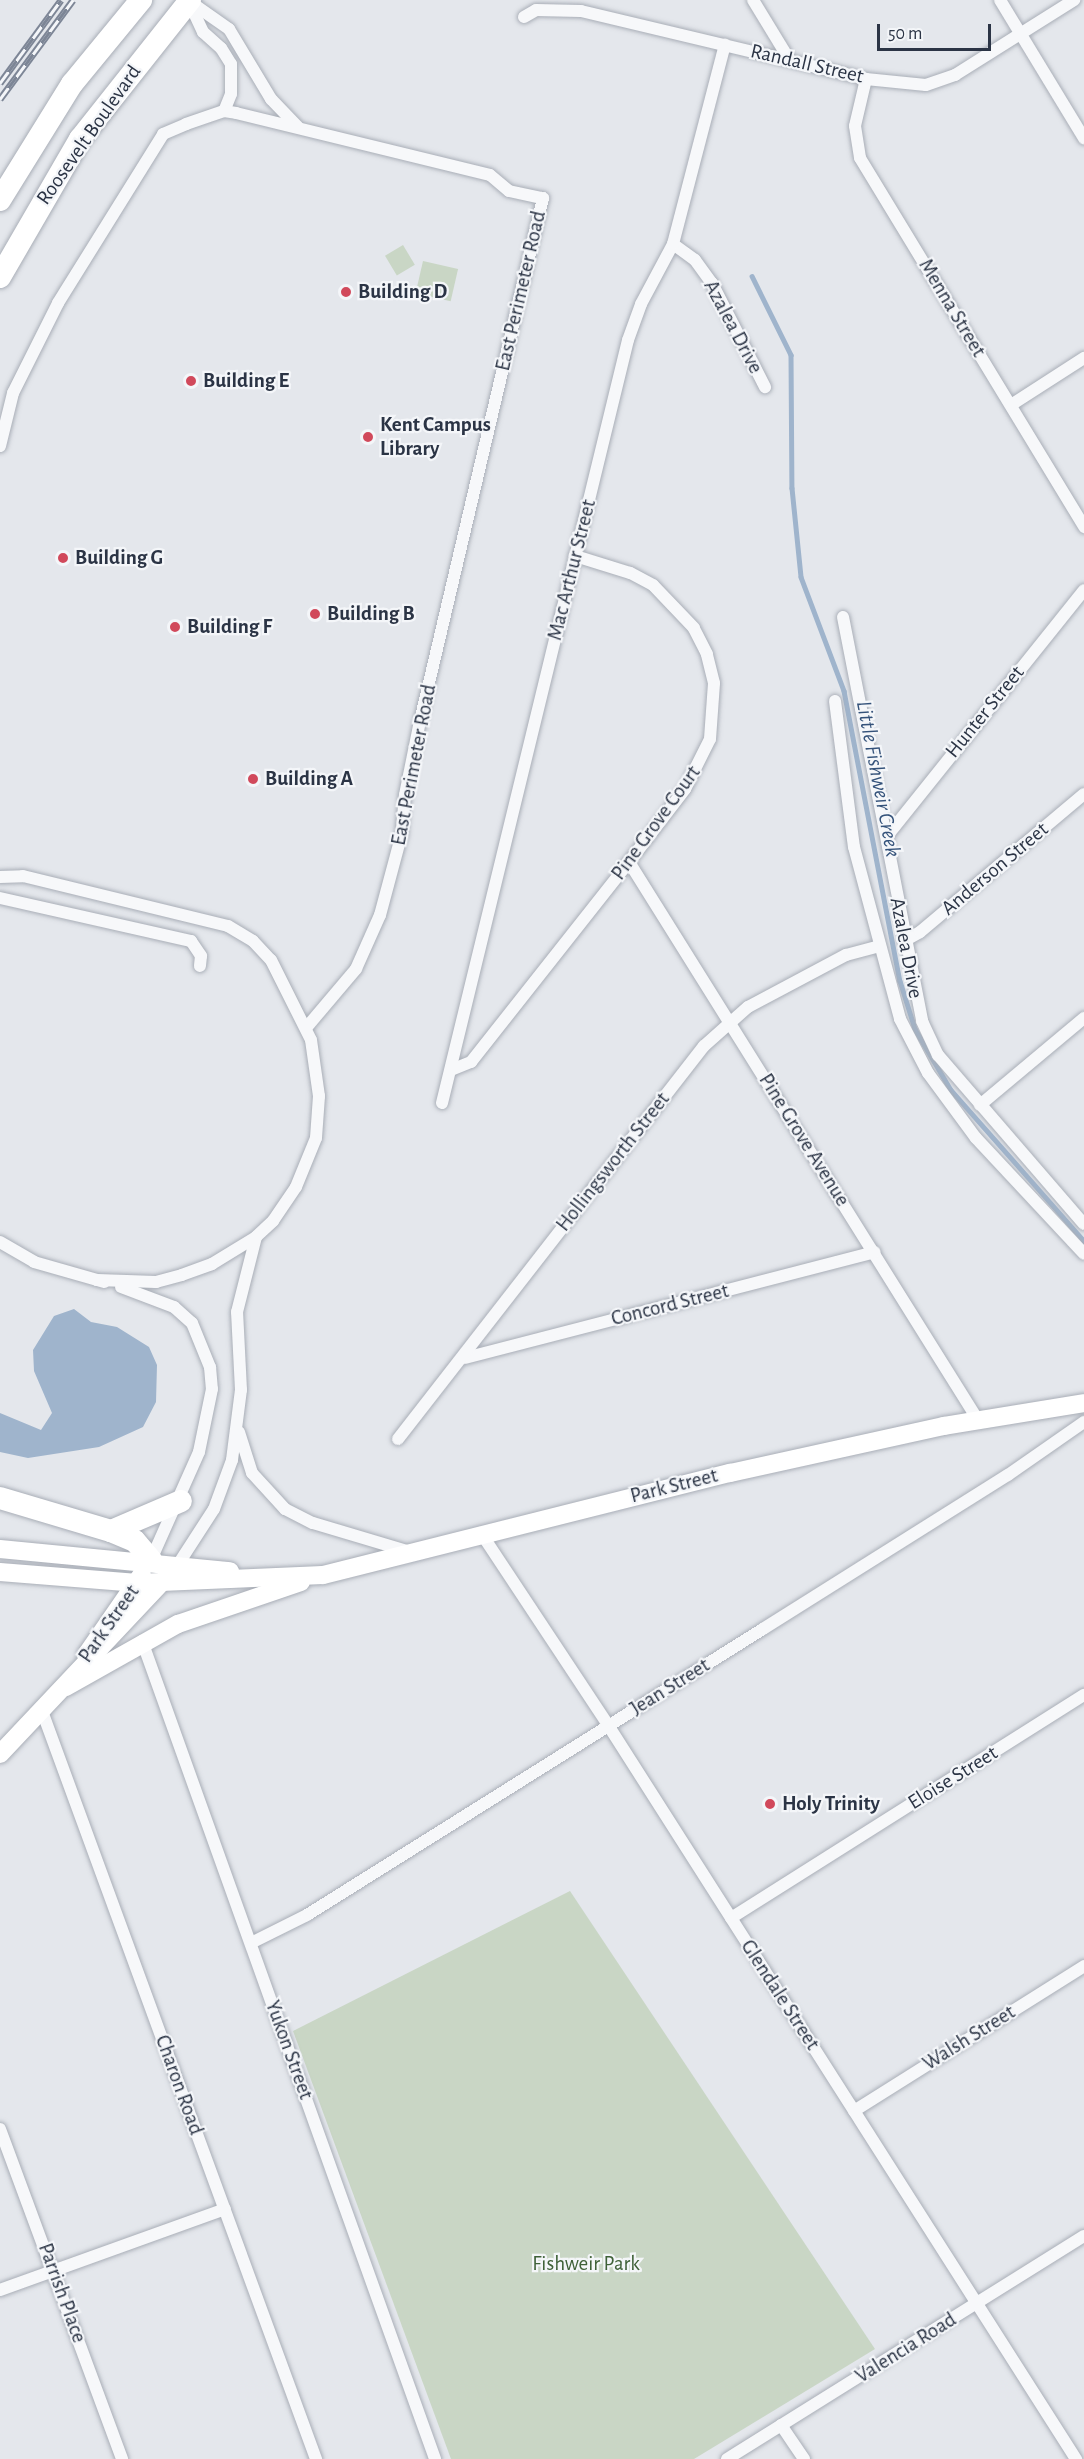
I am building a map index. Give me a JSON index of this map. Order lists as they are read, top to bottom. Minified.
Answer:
{"streets":{"highway":["Roosevelt Boulevard"],"street":["Randall Street","East Perimeter Road","Menna Street","Azalea Drive","Mac Arthur Street","Hunter Street","Pine Grove Court","Anderson Street","Pine Grove Avenue","Hollingsworth Street","Concord Street","Park Street","Jean Street","Eloise Street","Glendale Street","Walsh Street","Yukon Street","Charon Road","Parrish Place","Valencia Road"]},"crossings":[["Randall Street","Menna Street"],["Randall Street","Mac Arthur Street"],["Azalea Drive","Mac Arthur Street"],["Azalea Drive","Hunter Street"],["Azalea Drive","Anderson Street"],["Azalea Drive","Hollingsworth Street"],["Mac Arthur Street","Pine Grove Court"],["Pine Grove Court","Pine Grove Avenue"],["Pine Grove Avenue","Hollingsworth Street"],["Pine Grove Avenue","Concord Street"],["Pine Grove Avenue","Park Street"],["Hollingsworth Street","Concord Street"],["Park Street","Jean Street"],["Park Street","Glendale Street"],["Park Street","Charon Road"],["Jean Street","Glendale Street"],["Jean Street","Yukon Street"],["Eloise Street","Glendale Street"],["Glendale Street","Walsh Street"],["Glendale Street","Valencia Road"]],"water":["Little Fishweir Creek"],"parks":["Fishweir Park"],"places":["Building D","Building E","Kent Campus Library","Building G","Building B","Building F","Building A","Holy Trinity"],"scale_bar":"50 m"}
